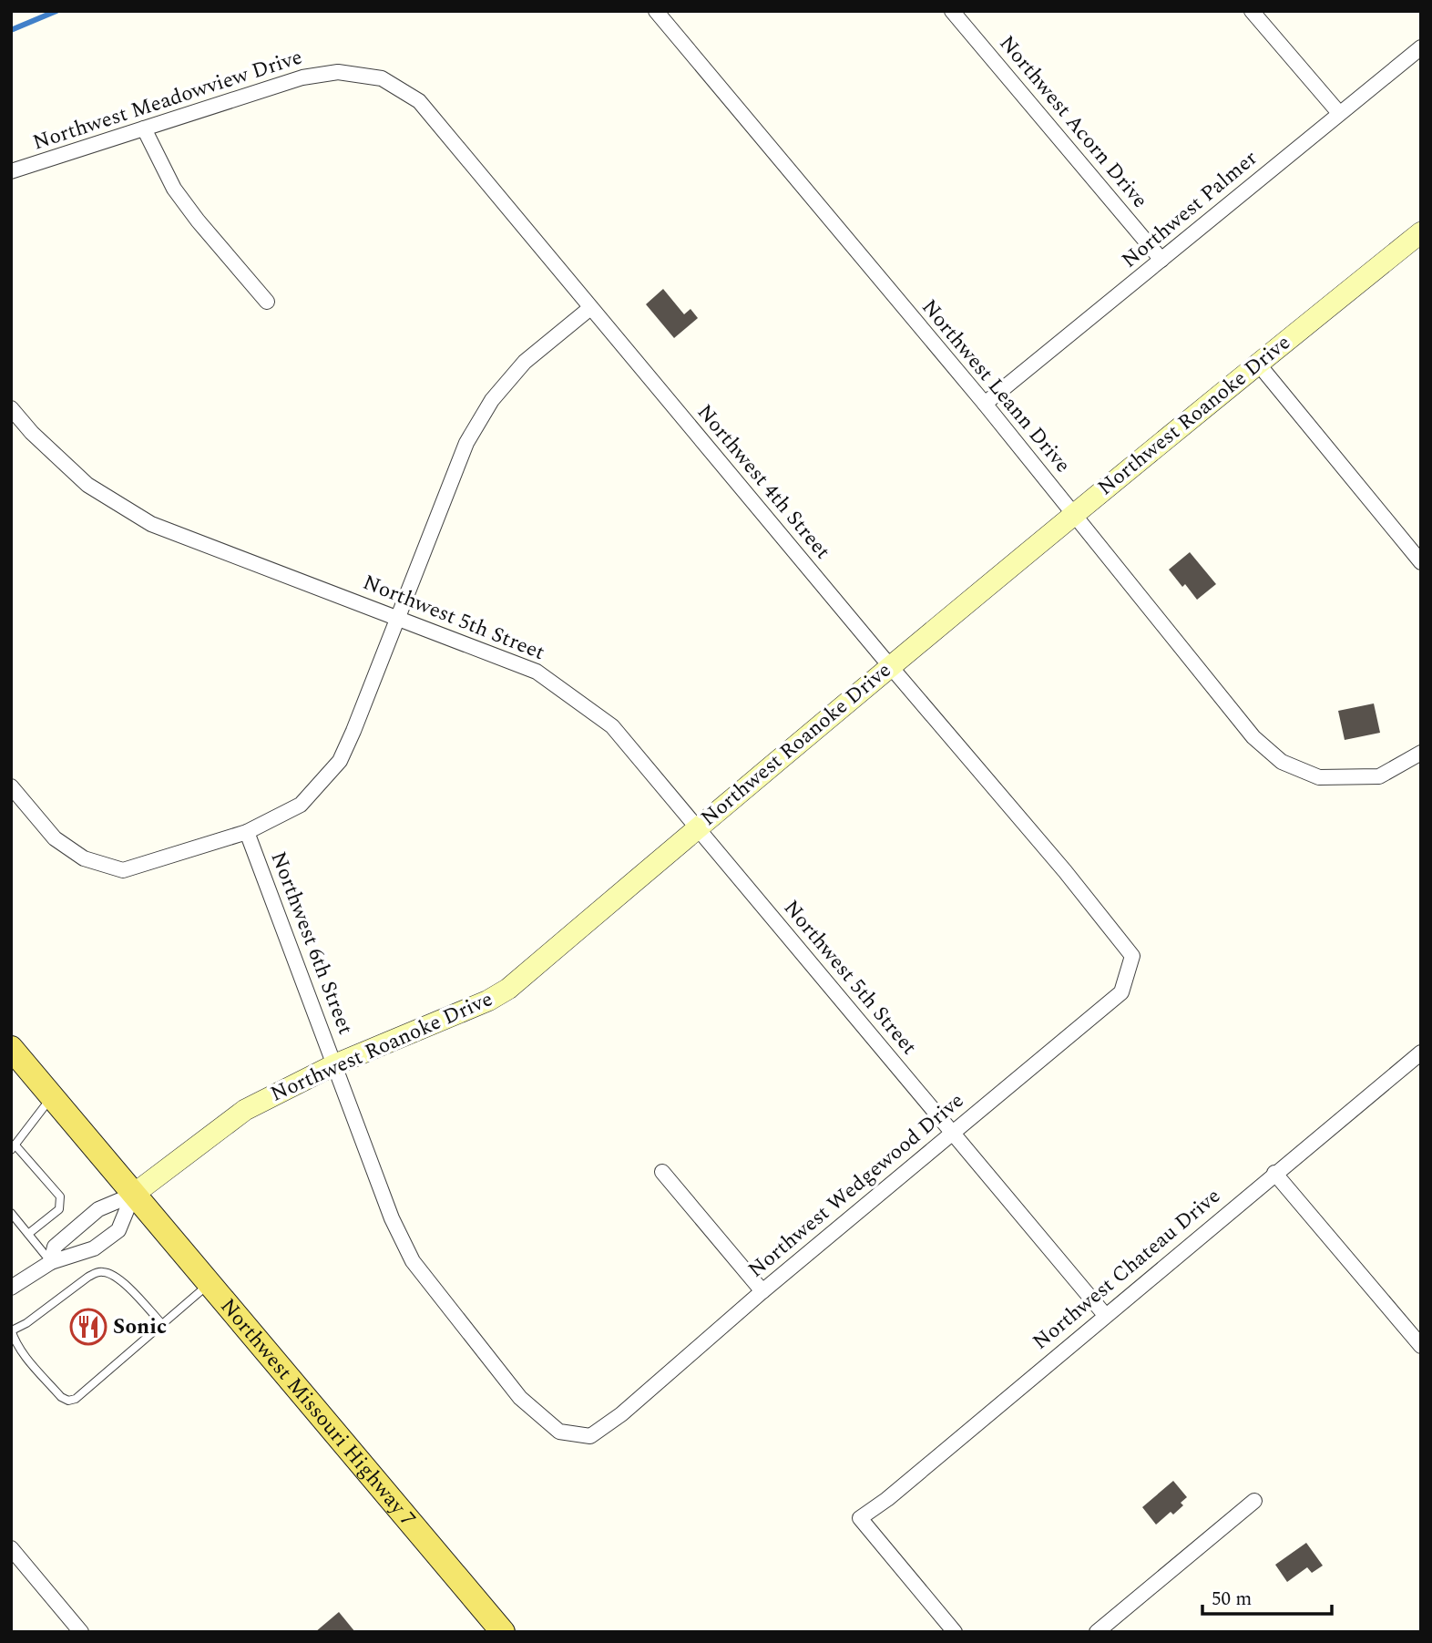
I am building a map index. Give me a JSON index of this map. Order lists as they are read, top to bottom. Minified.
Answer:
{"streets":{"main road":["Northwest Missouri Highway 7"],"street":["Northwest Meadowview Drive","Northwest Acorn Drive","Northwest Palmer","Northwest Leann Drive","Northwest Roanoke Drive","Northwest 4th Street","Northwest 5th Street","Northwest 6th Street","Northwest Wedgewood Drive","Northwest Chateau Drive"]},"crossings":[["Northwest Meadowview Drive","Northwest 4th Street"],["Northwest Acorn Drive","Northwest Palmer"],["Northwest Palmer","Northwest Leann Drive"],["Northwest Leann Drive","Northwest Roanoke Drive"],["Northwest Roanoke Drive","Northwest 4th Street"],["Northwest Roanoke Drive","Northwest 5th Street"],["Northwest Roanoke Drive","Northwest 6th Street"],["Northwest Roanoke Drive","Northwest Missouri Highway 7"],["Northwest 4th Street","Northwest Wedgewood Drive"],["Northwest 5th Street","Northwest Wedgewood Drive"],["Northwest 5th Street","Northwest Chateau Drive"],["Northwest 6th Street","Northwest Wedgewood Drive"]],"places":{"restaurant":["Sonic"]},"scale_bar":"50 m"}
